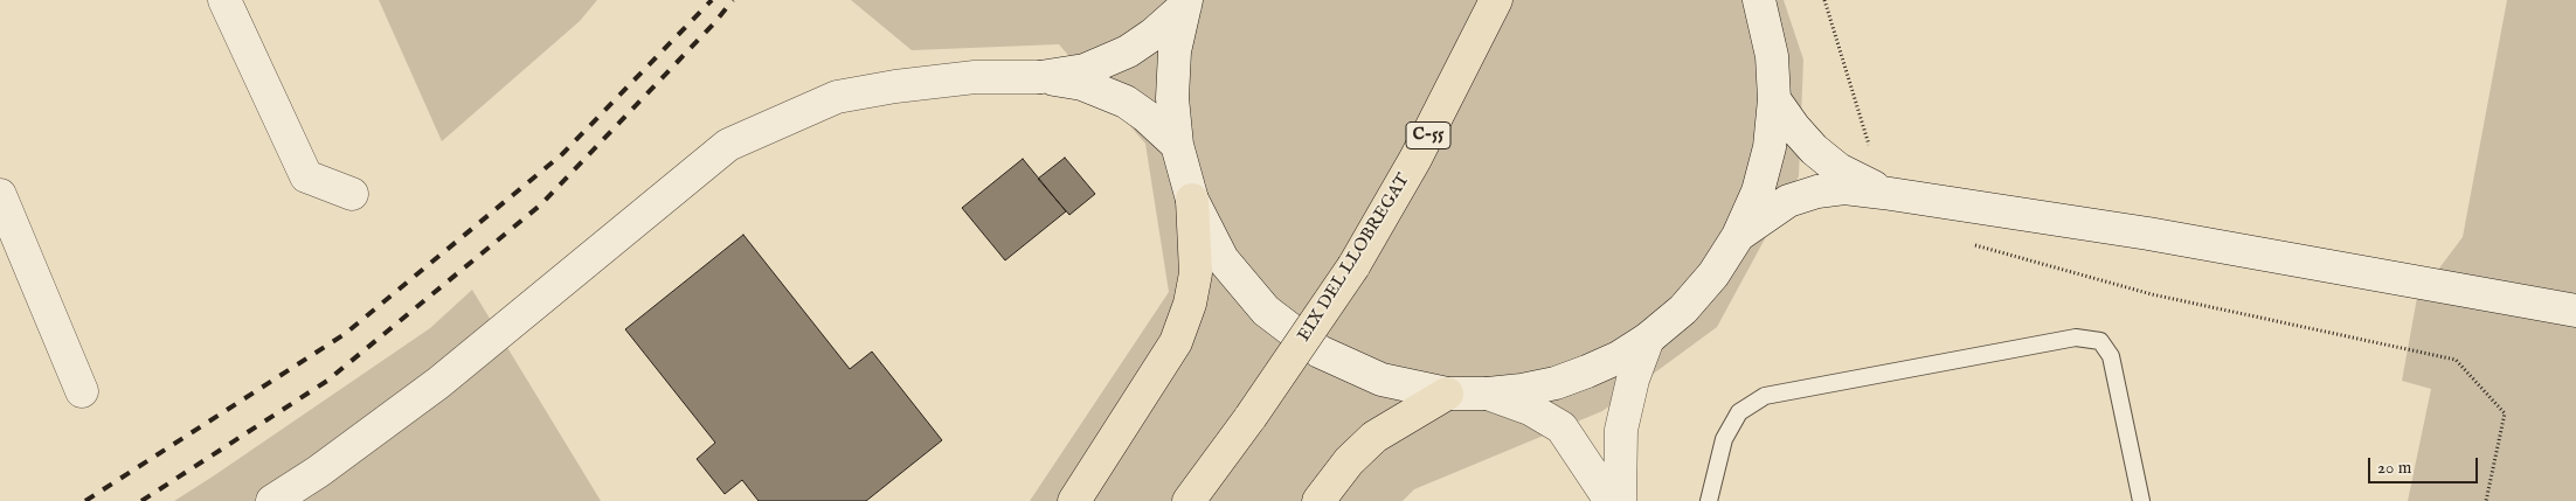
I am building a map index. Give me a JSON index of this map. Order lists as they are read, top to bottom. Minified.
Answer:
{"streets":{"highway":["C-55","EIX DEL LLOBREGAT"]},"scale_bar":"20 m"}
